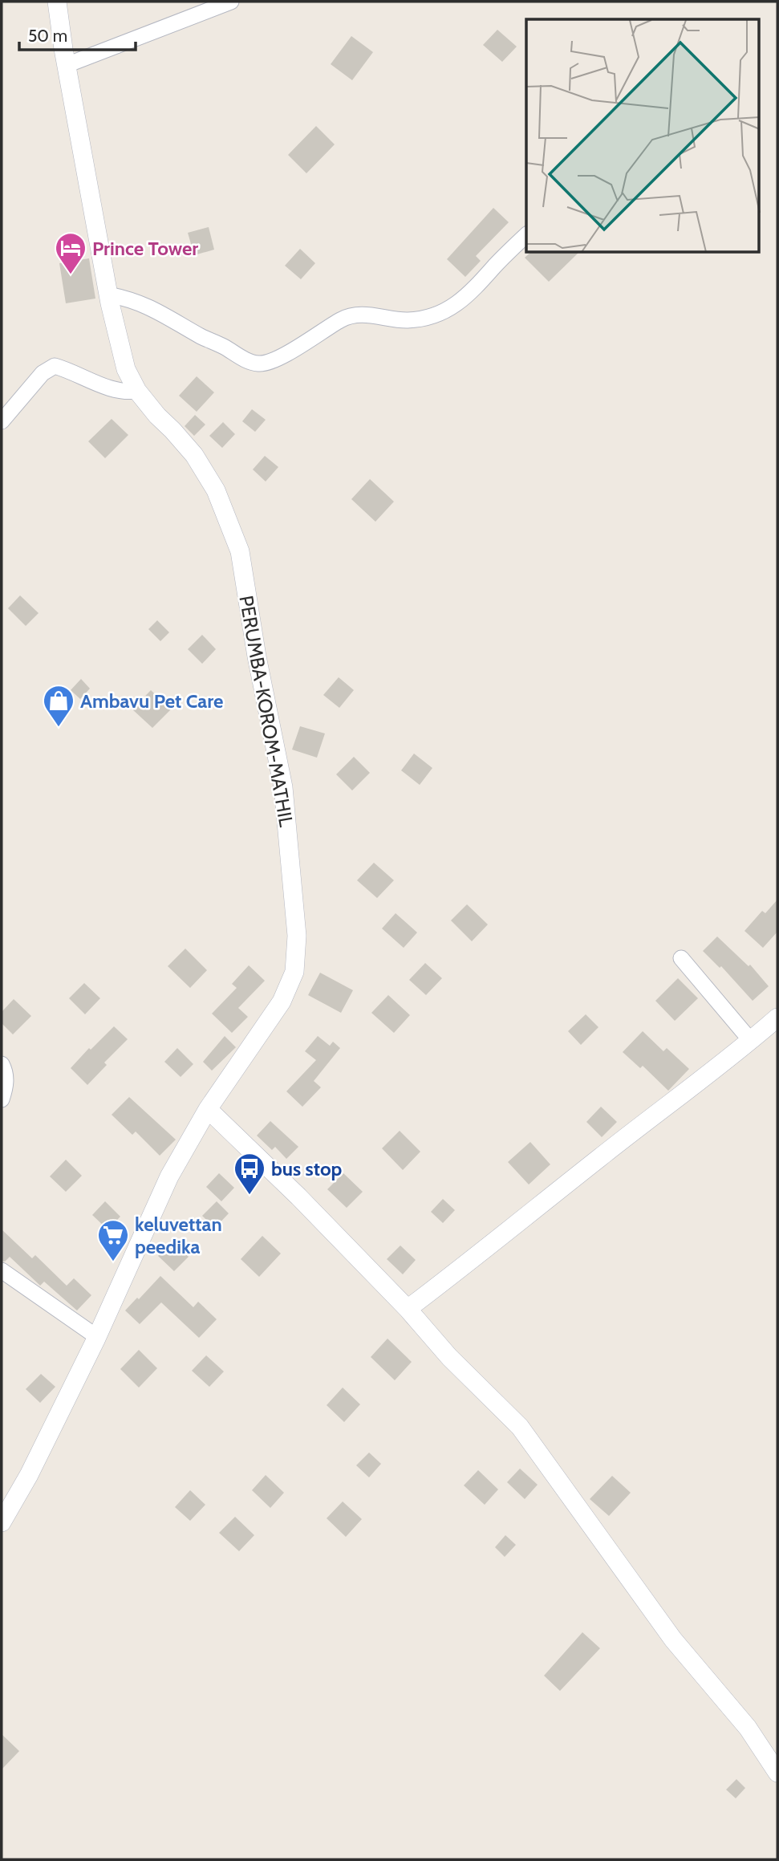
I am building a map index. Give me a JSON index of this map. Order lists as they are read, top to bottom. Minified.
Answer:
{"streets":{"street":["PERUMBA-KOROM-MATHIL"]},"places":{"hotel":["Prince Tower"],"shop":["Ambavu Pet Care"],"bus stop":["bus stop"],"supermarket":["keluvettan peedika"]},"scale_bar":"50 m"}
